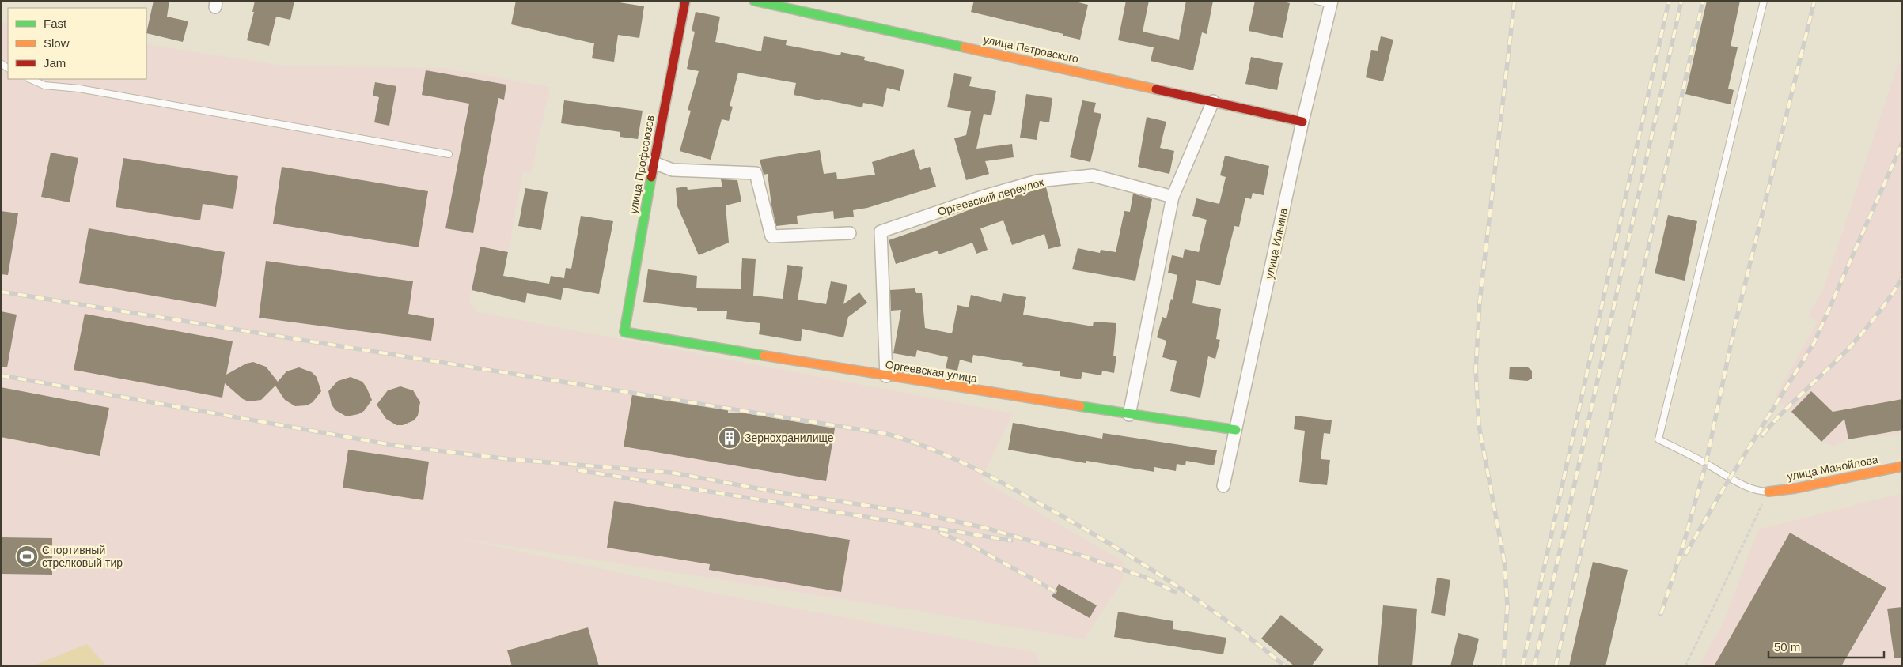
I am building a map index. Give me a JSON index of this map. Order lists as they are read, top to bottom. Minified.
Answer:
{"streets":{"street":["улица Петровского","улица Профсоюзов","Оргеевский переулок","улица Ильина","Оргеевская улица","улица Манойлова"]},"crossings":[["улица Петровского","улица Ильина"],["улица Профсоюзов","Оргеевская улица"],["Оргеевский переулок","Оргеевская улица"],["улица Ильина","Оргеевская улица"]],"places":{"building":["Зернохранилище"],"sports":["Спортивный стрелковый тир"]},"legend":["Fast","Slow","Jam"],"scale_bar":"50 m"}
